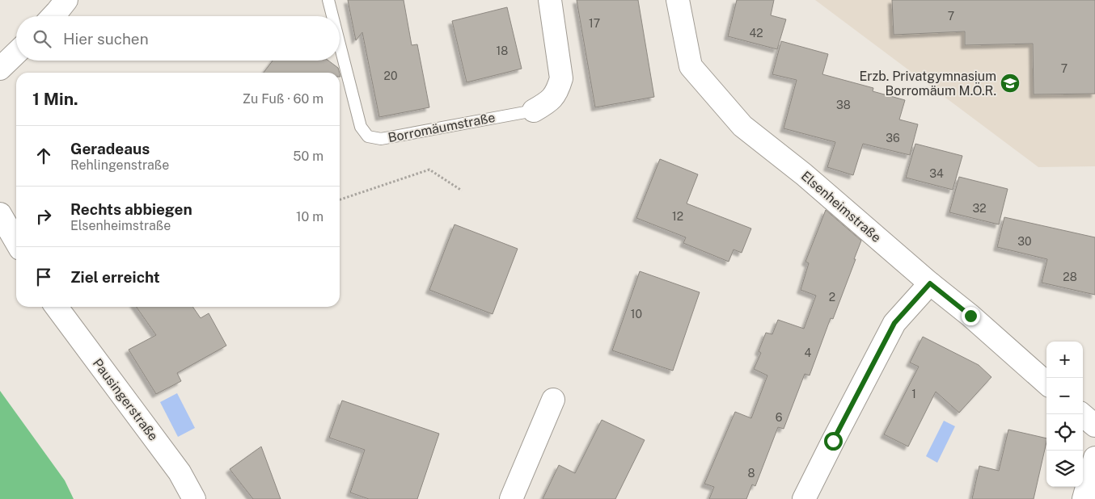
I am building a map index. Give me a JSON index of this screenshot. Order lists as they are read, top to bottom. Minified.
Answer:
{"streets":{"street":["Borromäumstraße","Elsenheimstraße","Pausingerstraße"]},"places":{"school or university":["Erzb. Privatgymnasium Borromäum M.Ö.R."]},"house_numbers":["7","17","42","18","7","20","38","36","34","32","12","30","28","2","10","4","1","6","8"],"page":{"search":"Hier suchen","heading":["1 Min.","Zu Fuß · 60 m"],"list":[["Geradeaus","Rehlingenstraße","50 m"],["Rechts abbiegen","Elsenheimstraße","10 m"],"Ziel erreicht"],"map_buttons":["+","−"]}}
